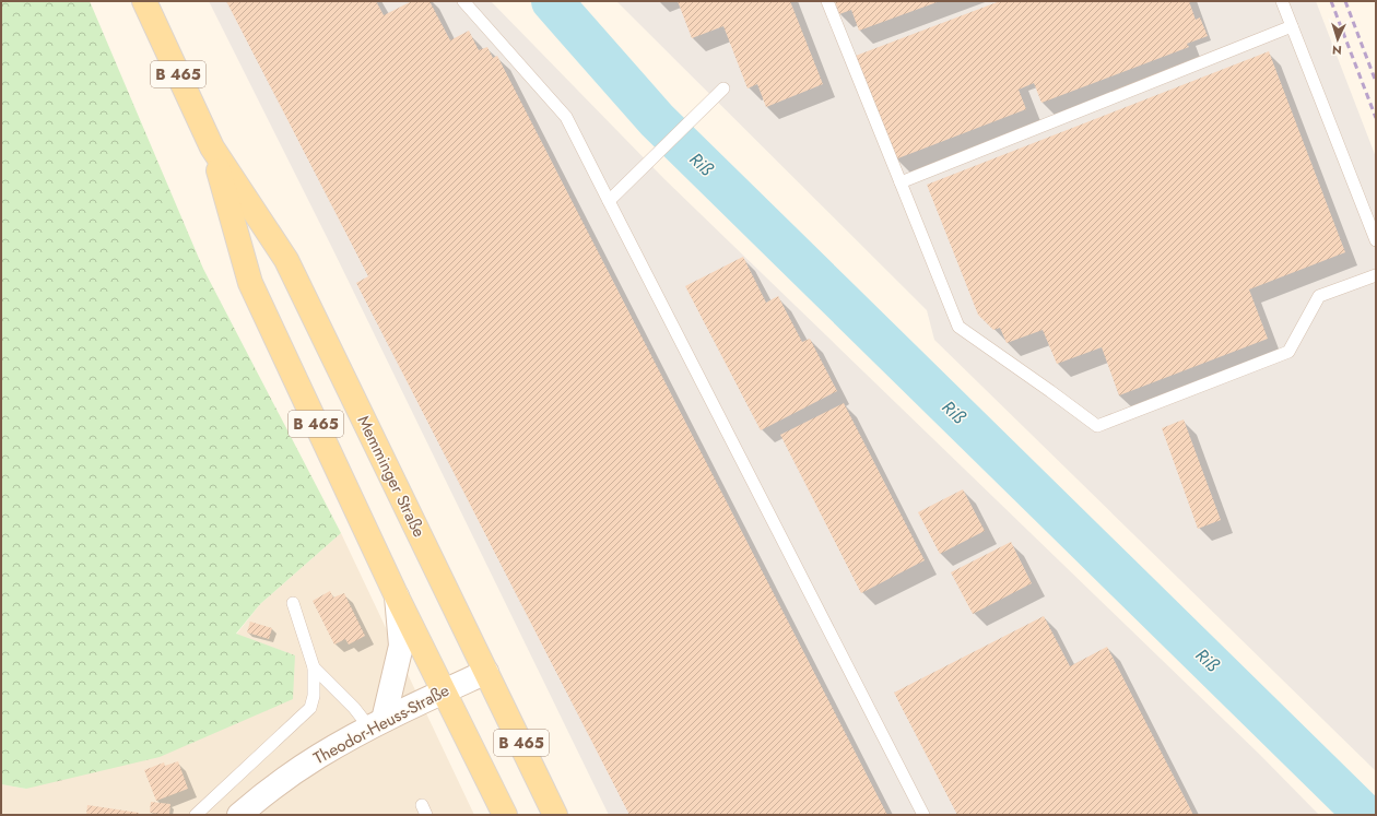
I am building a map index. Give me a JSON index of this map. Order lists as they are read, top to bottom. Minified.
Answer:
{"streets":{"main road":["B 465","Memminger Straße"],"street":["Theodor-Heuss-Straße"]},"crossings":[["Memminger Straße","Theodor-Heuss-Straße"]],"water":["Riß"],"north":"bottom"}
